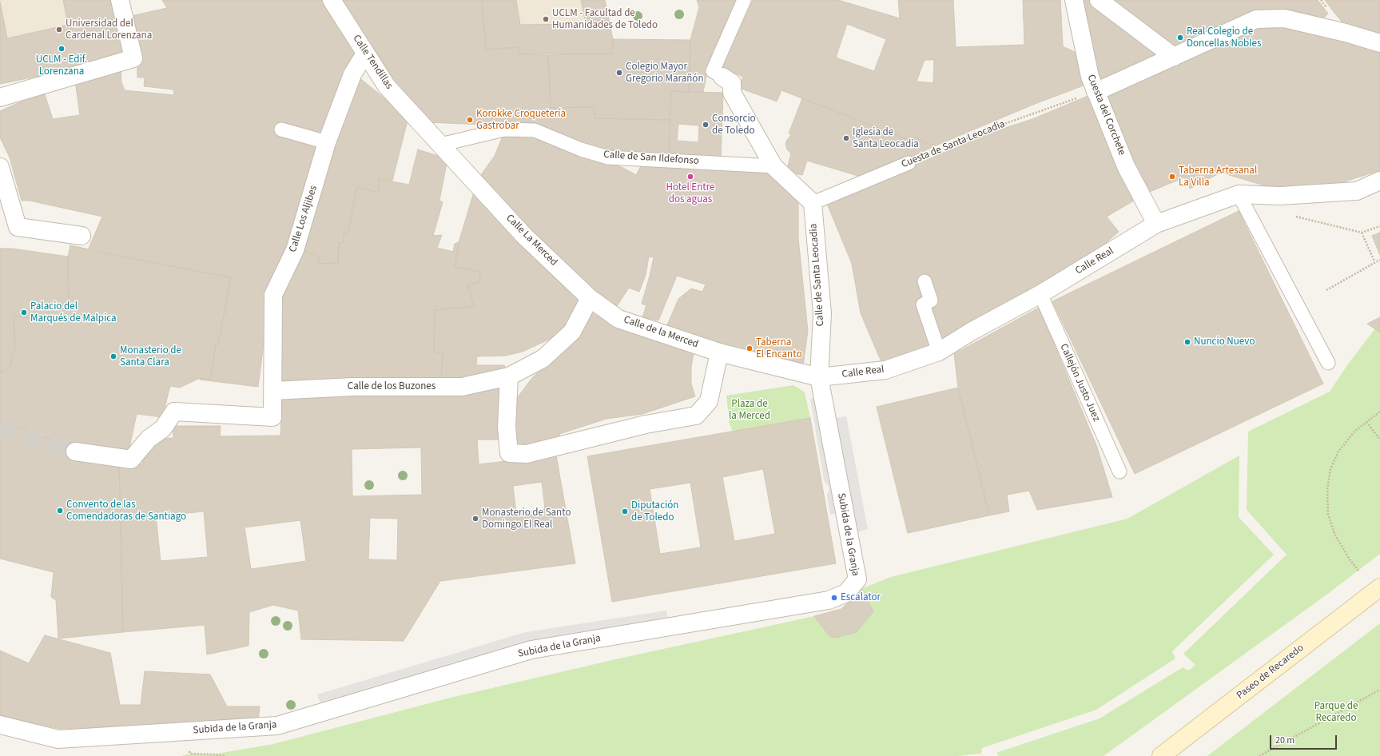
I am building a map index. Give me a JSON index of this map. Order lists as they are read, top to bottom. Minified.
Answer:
{"streets":{"street":["Calle Tendillas","Cuesta del Corchete","Calle Los Aljibes","Calle La Merced","Calle Real","Calle de Santa Leocadia","Calle de la Merced","Calle de los Buzones","Subida de la Granja","Paseo de Recaredo"],"lane":["Cuesta de Santa Leocadia","Calle de San Ildefonso","Callejón Justo Juez"]},"crossings":[["Calle Tendillas","Calle de San Ildefonso"],["Calle Tendillas","Calle Los Aljibes"],["Calle Tendillas","Calle La Merced"],["Cuesta del Corchete","Cuesta de Santa Leocadia"],["Cuesta del Corchete","Calle Real"],["Cuesta de Santa Leocadia","Calle de Santa Leocadia"],["Calle de San Ildefonso","Calle La Merced"],["Calle Los Aljibes","Calle de los Buzones"],["Calle La Merced","Calle de la Merced"],["Calle La Merced","Calle de los Buzones"],["Calle Real","Calle de Santa Leocadia"],["Calle Real","Callejón Justo Juez"],["Calle Real","Subida de la Granja"],["Calle de Santa Leocadia","Subida de la Granja"],["Calle de la Merced","Calle de los Buzones"]],"parks":["Plaza de la Merced","Parque de Recaredo"],"places":["UCLM - Facultad de Humanidades de Toledo","Universidad del Cardenal Lorenzana","Real Colegio de Doncellas Nobles","UCLM - Edif. Lorenzana","Colegio Mayor Gregorio Marañón","Korokke Croquetería Gastrobar","Consorcio de Toledo","Iglesia de Santa Leocadia","Hotel Entre dos aguas","Taberna Artesanal La Villa","Palacio del Marqués de Malpica","Nuncio Nuevo","Taberna El Encanto","Monasterio de Santa Clara","Convento de las Comendadoras de Santiago","Diputación de Toledo","Monasterio de Santo Domingo El Real","Escalator"],"scale_bar":"20 m"}
